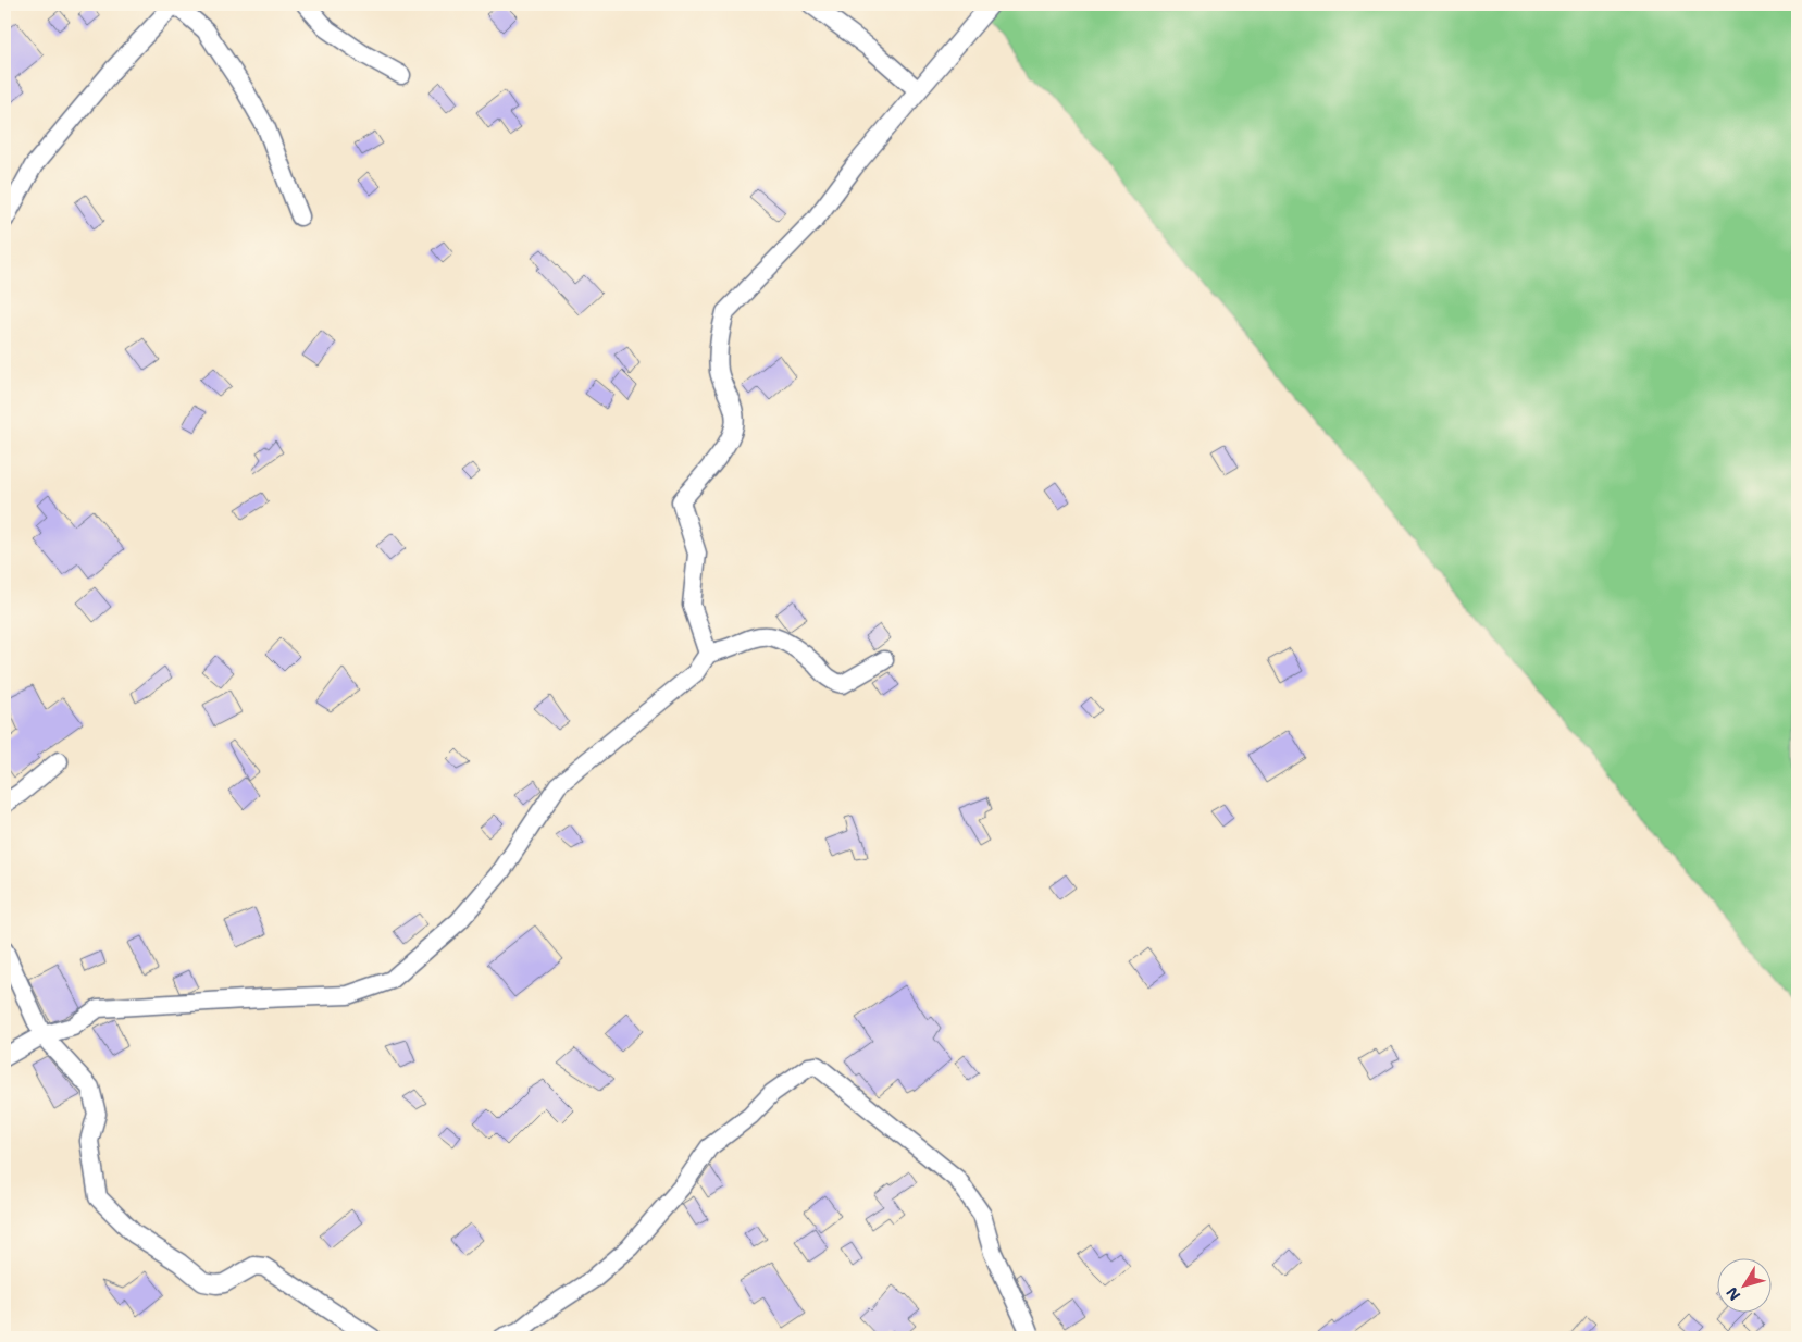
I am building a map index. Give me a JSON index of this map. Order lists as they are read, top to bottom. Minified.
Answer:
{"north":"bottom left"}
